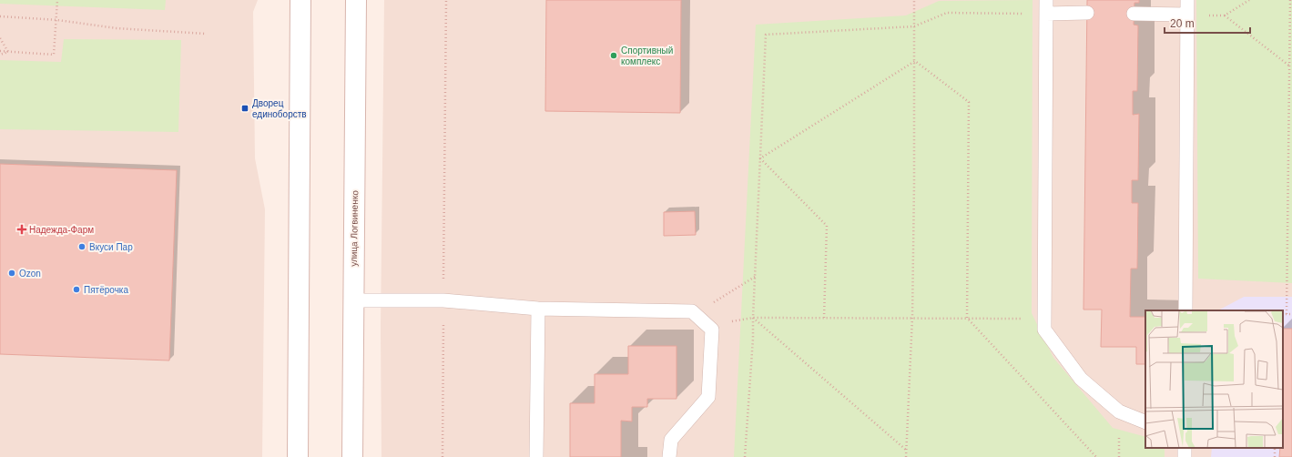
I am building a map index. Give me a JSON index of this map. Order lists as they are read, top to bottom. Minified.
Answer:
{"streets":{"main road":["улица Логвиненко"]},"places":{"other":["Спортивный комплекс","Вкуси Пар","Ozon","Пятёрочка"],"transit":["Дворец единоборств"],"health":["Надежда-Фарм"]},"scale_bar":"20 m"}
